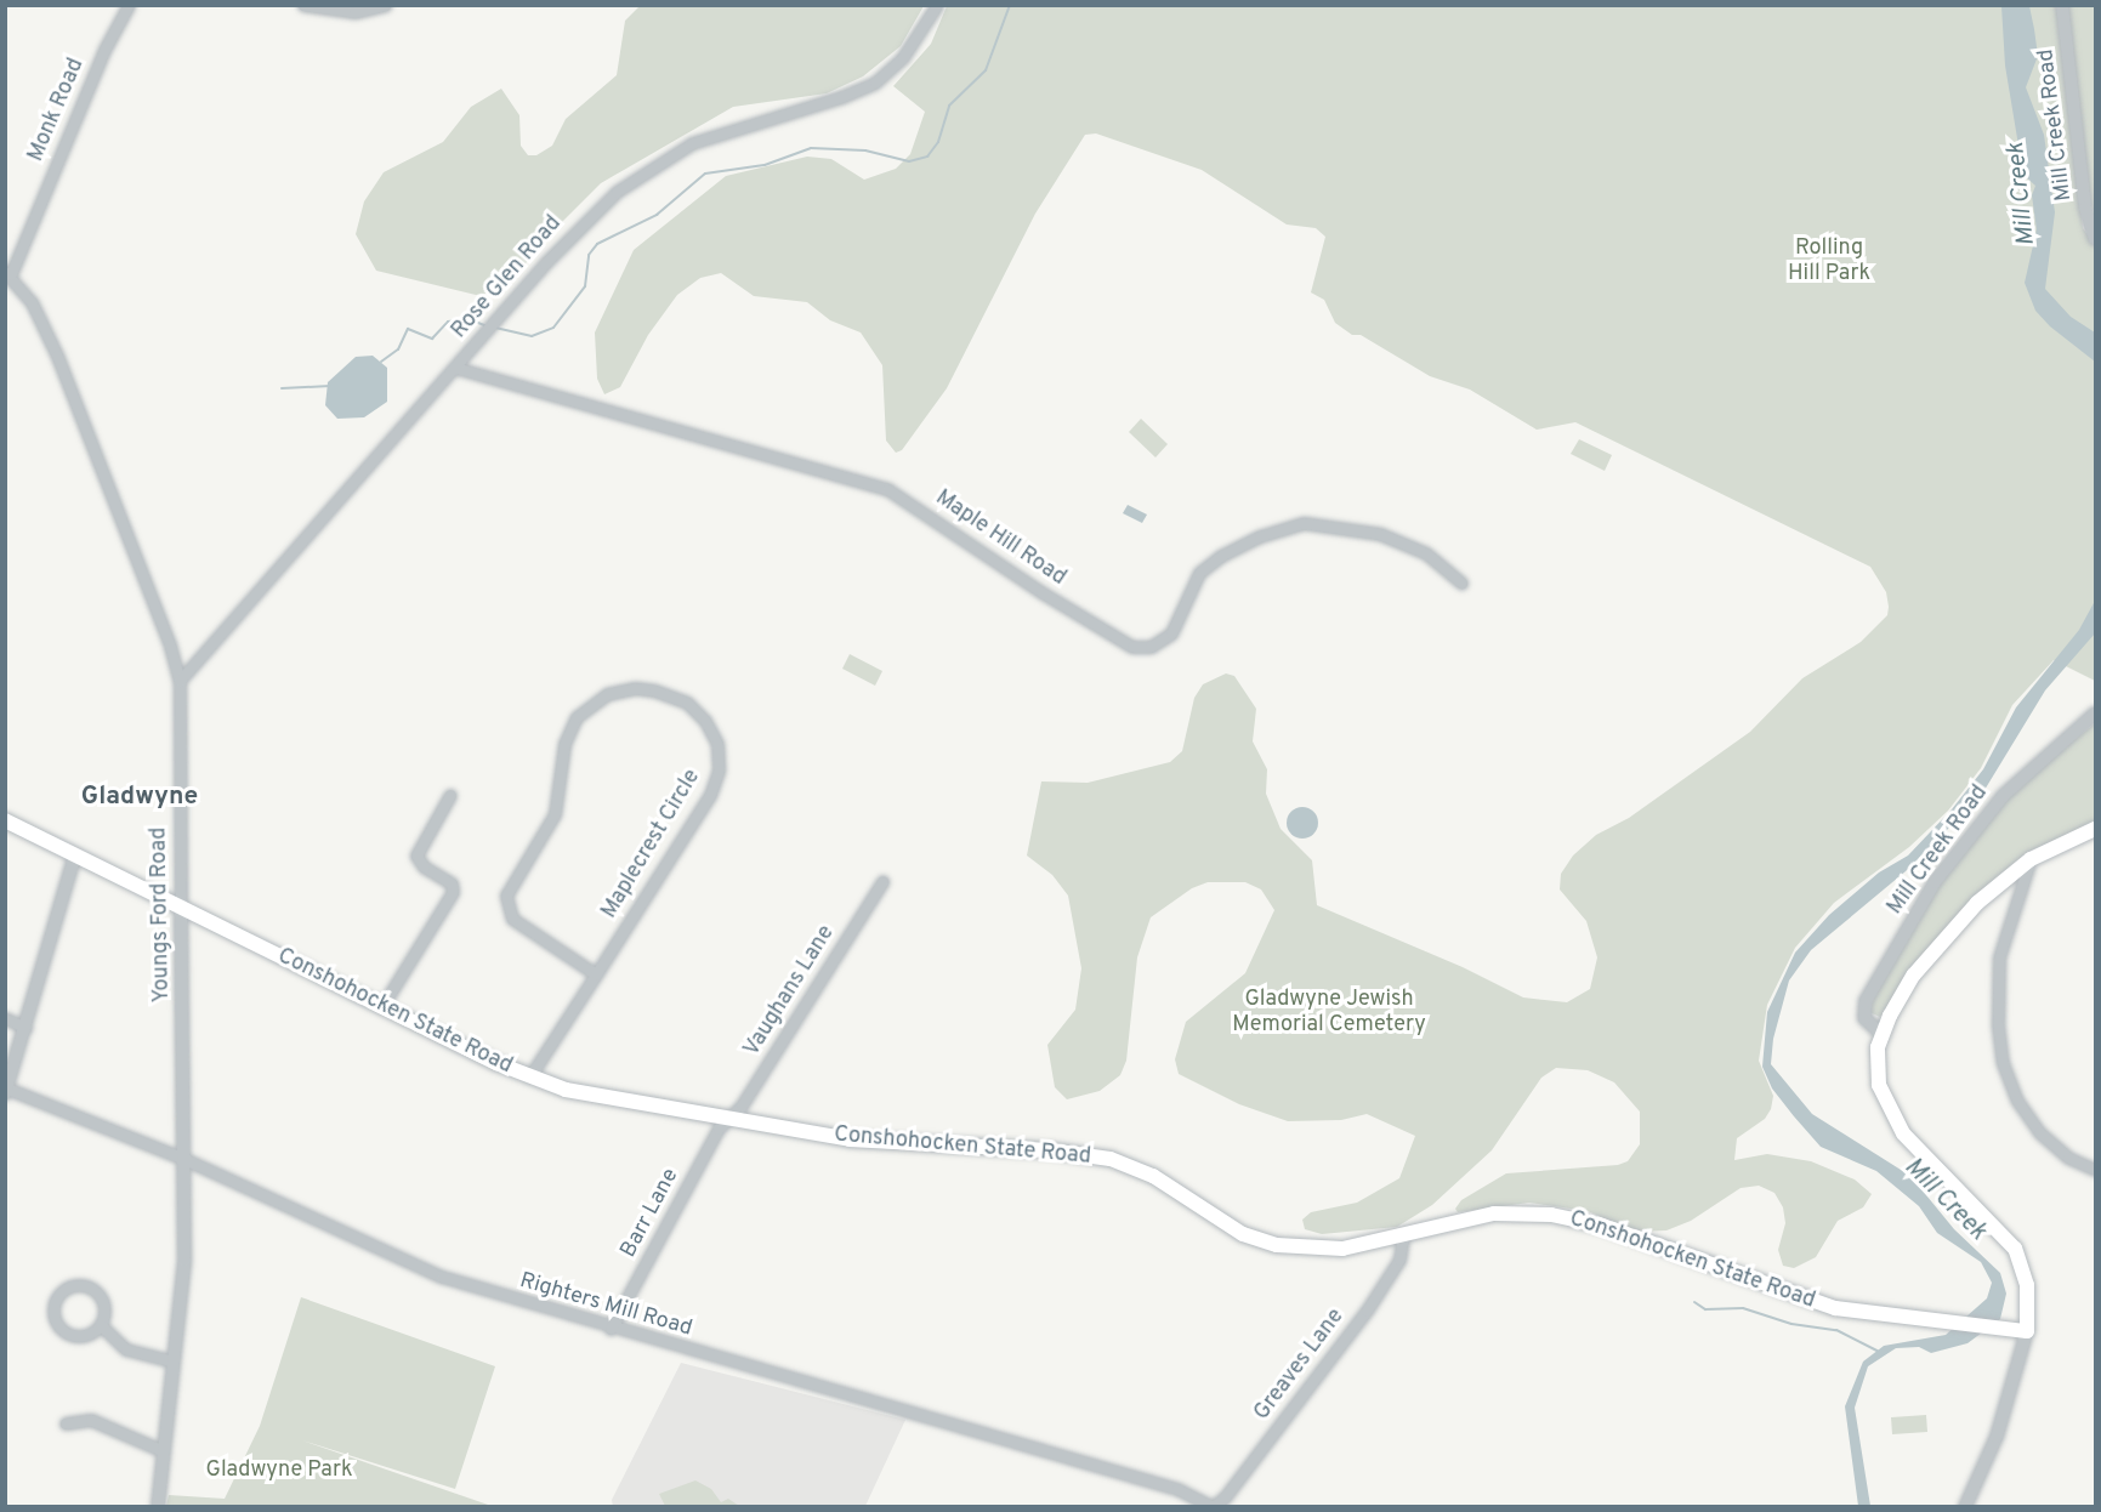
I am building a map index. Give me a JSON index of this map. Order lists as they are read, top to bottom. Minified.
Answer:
{"streets":{"main road":["Conshohocken State Road"],"street":["Monk Road","Mill Creek Road","Rose Glen Road","Maple Hill Road","Maplecrest Circle","Youngs Ford Road","Vaughans Lane","Barr Lane","Righters Mill Road","Greaves Lane"]},"crossings":[["Monk Road","Youngs Ford Road"],["Rose Glen Road","Maple Hill Road"],["Rose Glen Road","Youngs Ford Road"],["Maplecrest Circle","Conshohocken State Road"],["Youngs Ford Road","Conshohocken State Road"],["Youngs Ford Road","Righters Mill Road"],["Vaughans Lane","Conshohocken State Road"],["Vaughans Lane","Barr Lane"],["Conshohocken State Road","Barr Lane"],["Conshohocken State Road","Greaves Lane"],["Barr Lane","Righters Mill Road"],["Righters Mill Road","Greaves Lane"]],"districts":["Gladwyne"],"water":["Mill Creek"],"parks":["Rolling Hill Park","Gladwyne Jewish Memorial Cemetery","Gladwyne Park"]}
